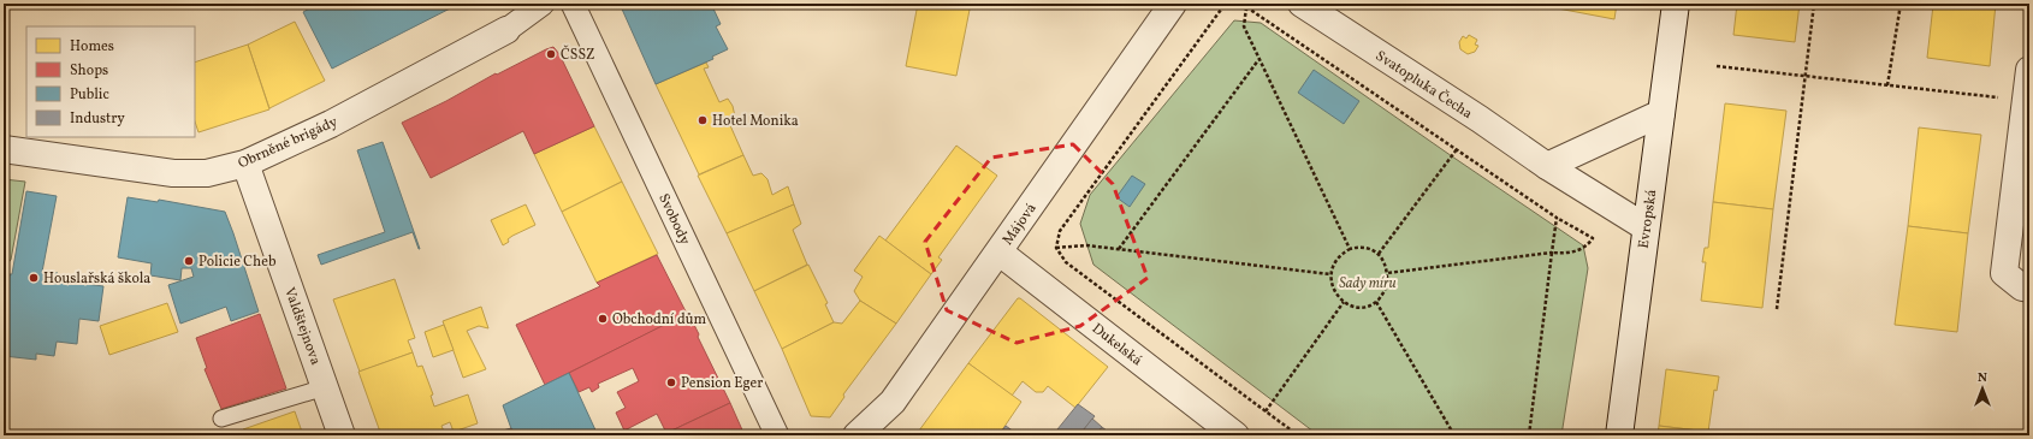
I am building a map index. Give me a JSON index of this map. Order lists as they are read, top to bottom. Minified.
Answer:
{"streets":{"street":["Svatopluka Čecha","Obrněné brigády","Svobody","Evropská","Májová","Valdštejnova","Dukelská"]},"crossings":[["Svatopluka Čecha","Evropská"],["Obrněné brigády","Valdštejnova"],["Májová","Dukelská"]],"parks":["Sady míru"],"places":["ČSSZ","Hotel Monika","Policie Cheb","Houslařská škola","Obchodní dům","Pension Eger"],"legend":["Homes","Shops","Public","Industry"],"north":"top"}
